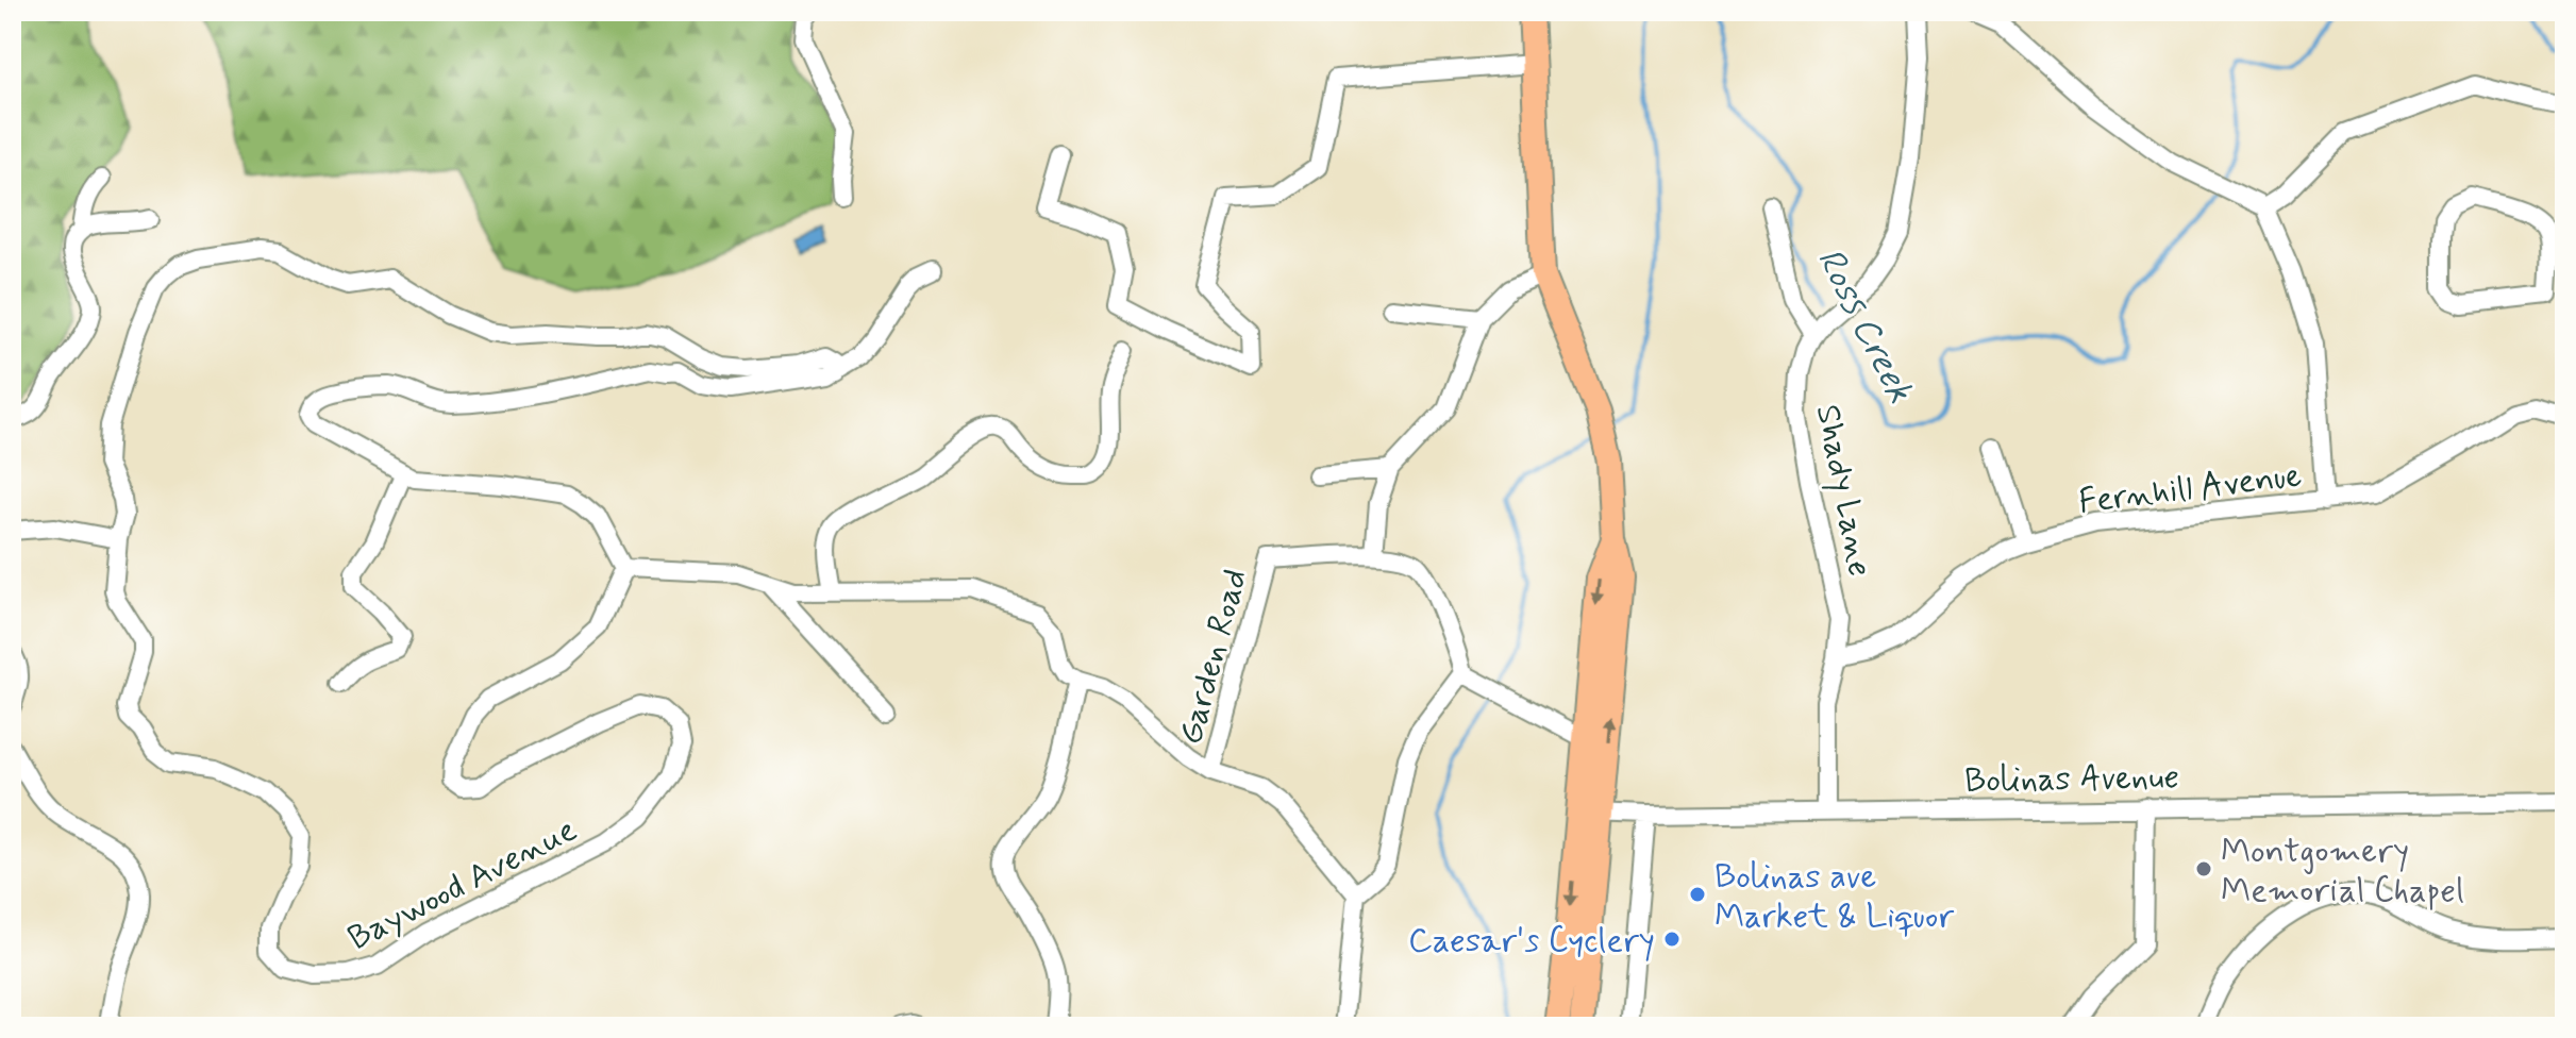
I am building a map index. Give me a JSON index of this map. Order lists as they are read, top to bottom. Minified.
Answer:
{"streets":{"street":["Fernhill Avenue","Shady Lane","Garden Road","Bolinas Avenue","Baywood Avenue"]},"crossings":[["Fernhill Avenue","Shady Lane"],["Shady Lane","Bolinas Avenue"]],"water":["Ross Creek"],"places":["Montgomery Memorial Chapel","Bolinas ave Market & Liquor","Caesar's Cyclery"]}
